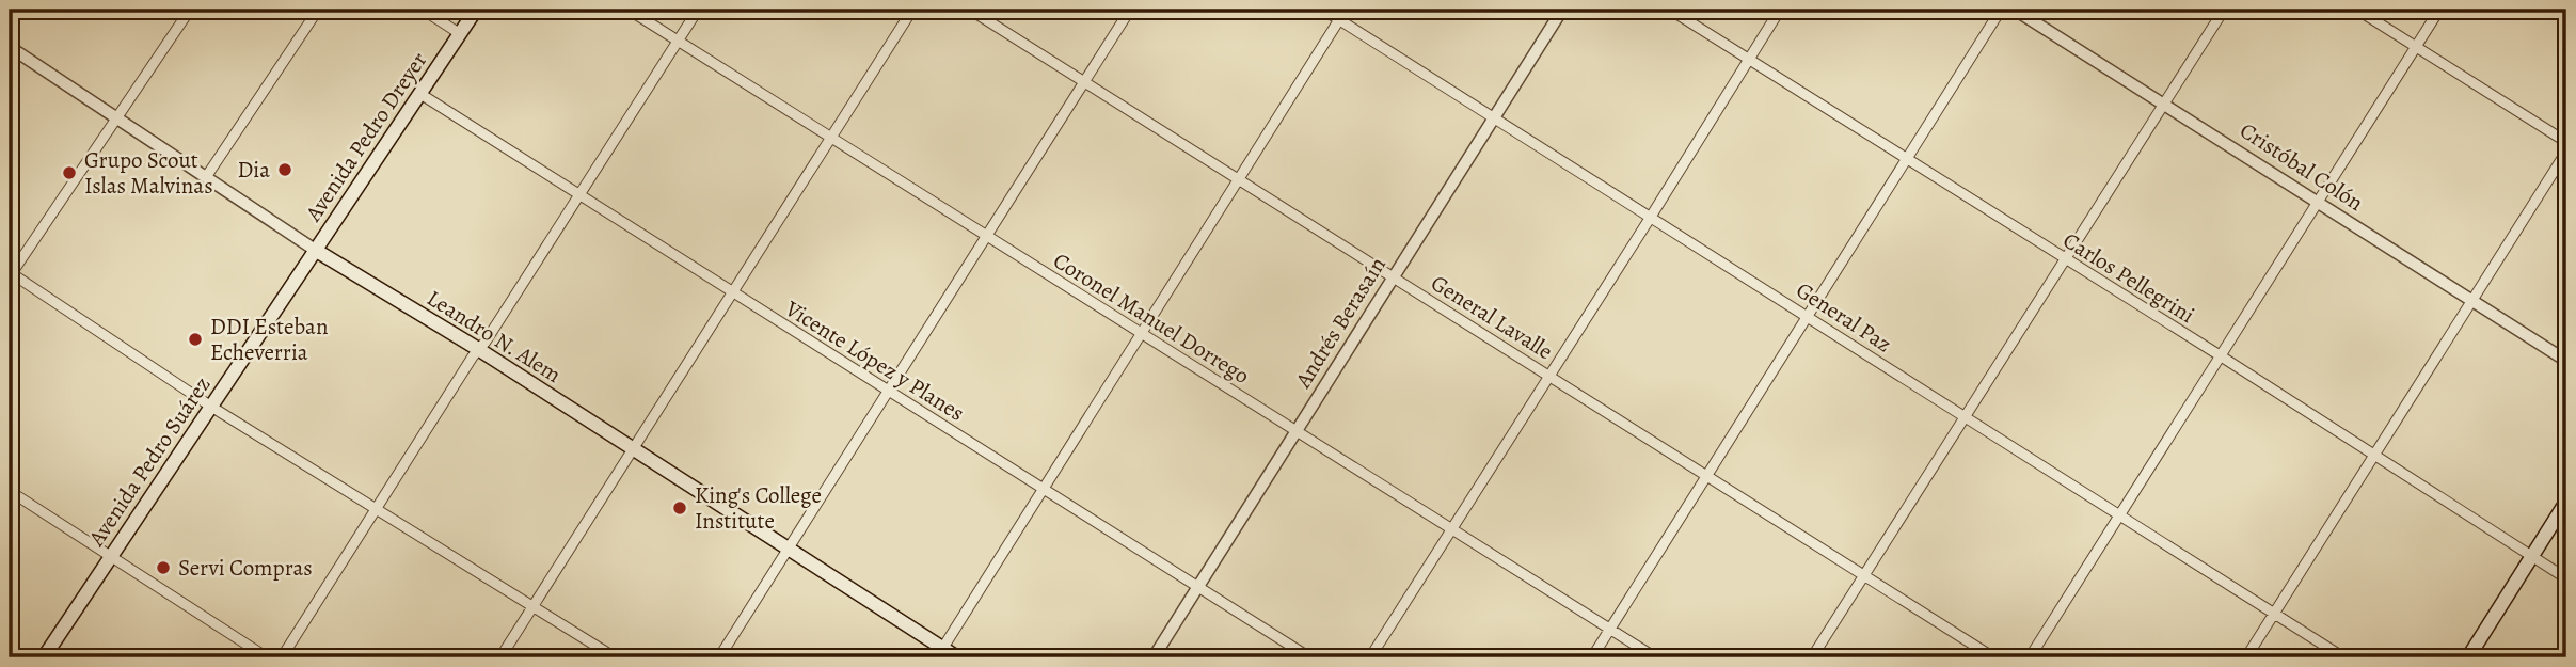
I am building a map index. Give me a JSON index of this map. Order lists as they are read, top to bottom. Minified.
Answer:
{"streets":{"main road":["Avenida Pedro Dreyer","Leandro N. Alem","Avenida Pedro Suárez"],"street":["Cristóbal Colón","Carlos Pellegrini","General Lavalle","General Paz","Coronel Manuel Dorrego","Andrés Berasaín","Vicente López y Planes"]},"crossings":[["Avenida Pedro Dreyer","Leandro N. Alem"],["Avenida Pedro Dreyer","Vicente López y Planes"],["Avenida Pedro Dreyer","Avenida Pedro Suárez"],["General Lavalle","Andrés Berasaín"],["General Paz","Andrés Berasaín"],["Coronel Manuel Dorrego","Andrés Berasaín"],["Andrés Berasaín","Vicente López y Planes"],["Leandro N. Alem","Avenida Pedro Suárez"]],"places":["Dia","Grupo Scout Islas Malvinas","DDI Esteban Echeverria","King's College Institute","Servi Compras"]}
